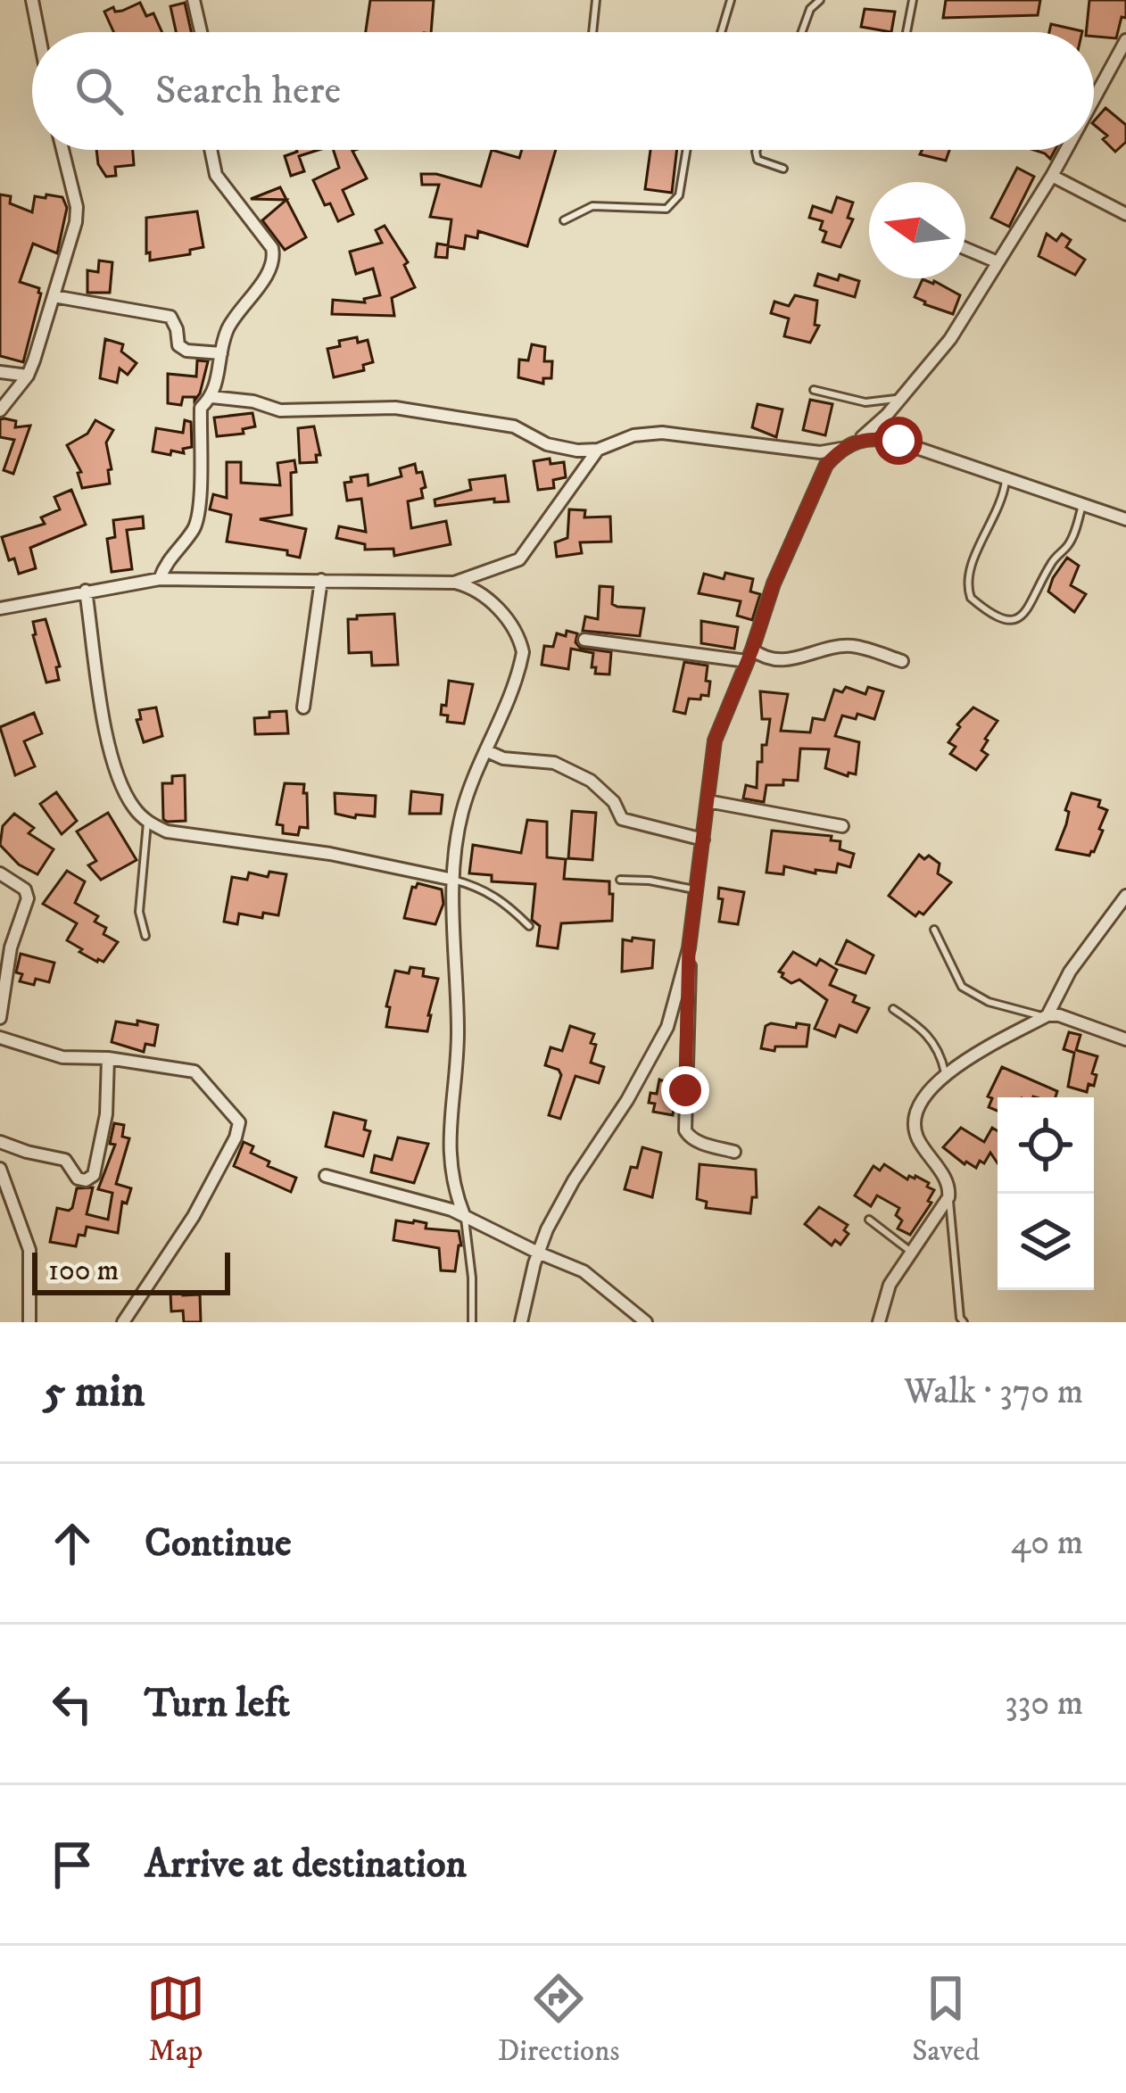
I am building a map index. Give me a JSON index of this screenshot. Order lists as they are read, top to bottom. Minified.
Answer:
{"scale_bar":"100 m","north":"left","page":{"search":"Search here","scale":"100 m","heading":["5 min","Walk · 370 m"],"list":[["Continue","40 m"],["Turn left","330 m"],"Arrive at destination"],"nav":["Map","Directions","Saved"]}}
